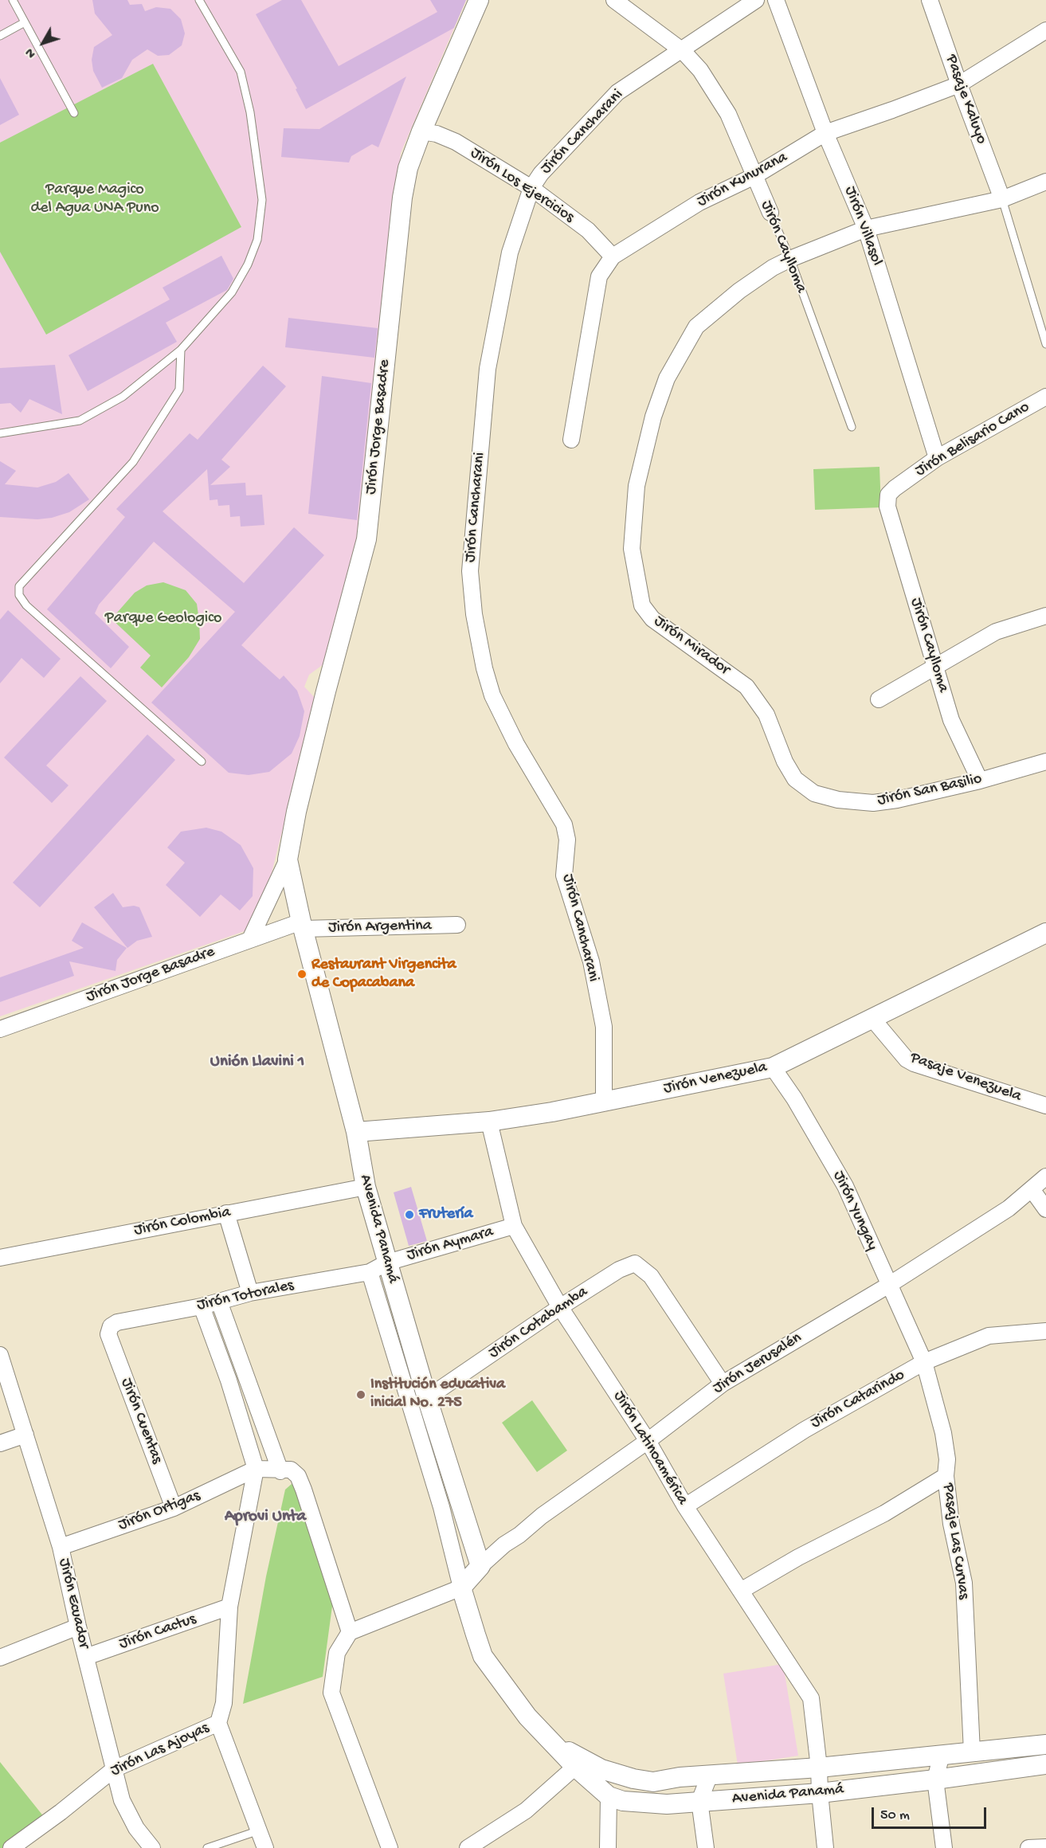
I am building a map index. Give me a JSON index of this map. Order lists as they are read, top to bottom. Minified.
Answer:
{"streets":{"street":["Pasaje Kaluyo","Jirón Cancharani","Jirón Kunurana","Jirón Los Ejercicios","Jirón Villasol","Jirón Caylloma","Jirón Jorge Basadre","Jirón Belisario Cano","Jirón Mirador","Jirón San Basilio","Jirón Argentina","Pasaje Venezuela","Jirón Venezuela","Jirón Yungay","Jirón Colombia","Avenida Panamá","Jirón Aymara","Jirón Totorales","Jirón Cotabamba","Jirón Jerusalén","Jirón Catarindo","Jirón Cuentas","Jirón Latinoamérica","Jirón Ortigas","Pasaje Las Curvas","Jirón Ecuador","Jirón Cactus","Jirón Las Ajoyas"]},"crossings":[["Pasaje Kaluyo","Jirón Kunurana"],["Pasaje Kaluyo","Jirón Mirador"],["Jirón Cancharani","Jirón Los Ejercicios"],["Jirón Cancharani","Jirón Caylloma"],["Jirón Cancharani","Jirón Venezuela"],["Jirón Kunurana","Jirón Los Ejercicios"],["Jirón Kunurana","Jirón Villasol"],["Jirón Kunurana","Jirón Caylloma"],["Jirón Los Ejercicios","Jirón Jorge Basadre"],["Jirón Villasol","Jirón Belisario Cano"],["Jirón Villasol","Jirón Mirador"],["Jirón Caylloma","Jirón Belisario Cano"],["Jirón Caylloma","Jirón Mirador"],["Jirón Caylloma","Jirón San Basilio"],["Jirón Jorge Basadre","Jirón Argentina"],["Jirón Jorge Basadre","Avenida Panamá"],["Jirón Mirador","Jirón San Basilio"],["Jirón Argentina","Avenida Panamá"],["Pasaje Venezuela","Jirón Venezuela"],["Jirón Venezuela","Jirón Yungay"],["Jirón Venezuela","Avenida Panamá"],["Jirón Venezuela","Jirón Latinoamérica"],["Jirón Yungay","Jirón Jerusalén"],["Jirón Yungay","Jirón Catarindo"],["Jirón Yungay","Pasaje Las Curvas"],["Jirón Colombia","Avenida Panamá"],["Avenida Panamá","Jirón Aymara"],["Avenida Panamá","Jirón Totorales"],["Avenida Panamá","Jirón Cotabamba"],["Avenida Panamá","Jirón Jerusalén"],["Avenida Panamá","Jirón Latinoamérica"],["Avenida Panamá","Pasaje Las Curvas"],["Jirón Aymara","Jirón Totorales"],["Jirón Aymara","Jirón Latinoamérica"],["Jirón Totorales","Jirón Cuentas"],["Jirón Cotabamba","Jirón Jerusalén"],["Jirón Cotabamba","Jirón Latinoamérica"],["Jirón Jerusalén","Jirón Latinoamérica"],["Jirón Catarindo","Jirón Latinoamérica"],["Jirón Catarindo","Pasaje Las Curvas"],["Jirón Cuentas","Jirón Ortigas"],["Jirón Ortigas","Jirón Ecuador"],["Jirón Ecuador","Jirón Cactus"],["Jirón Ecuador","Jirón Las Ajoyas"]],"districts":["Unión Llavini 1","Aprovi Unta"],"parks":["Parque Magico del Agua UNA Puno","Parque Geologico"],"places":["Restaurant Virgencita de Copacabana","Frutería","Institución educativa inicial No. 275"],"scale_bar":"50 m","north":"bottom left"}
